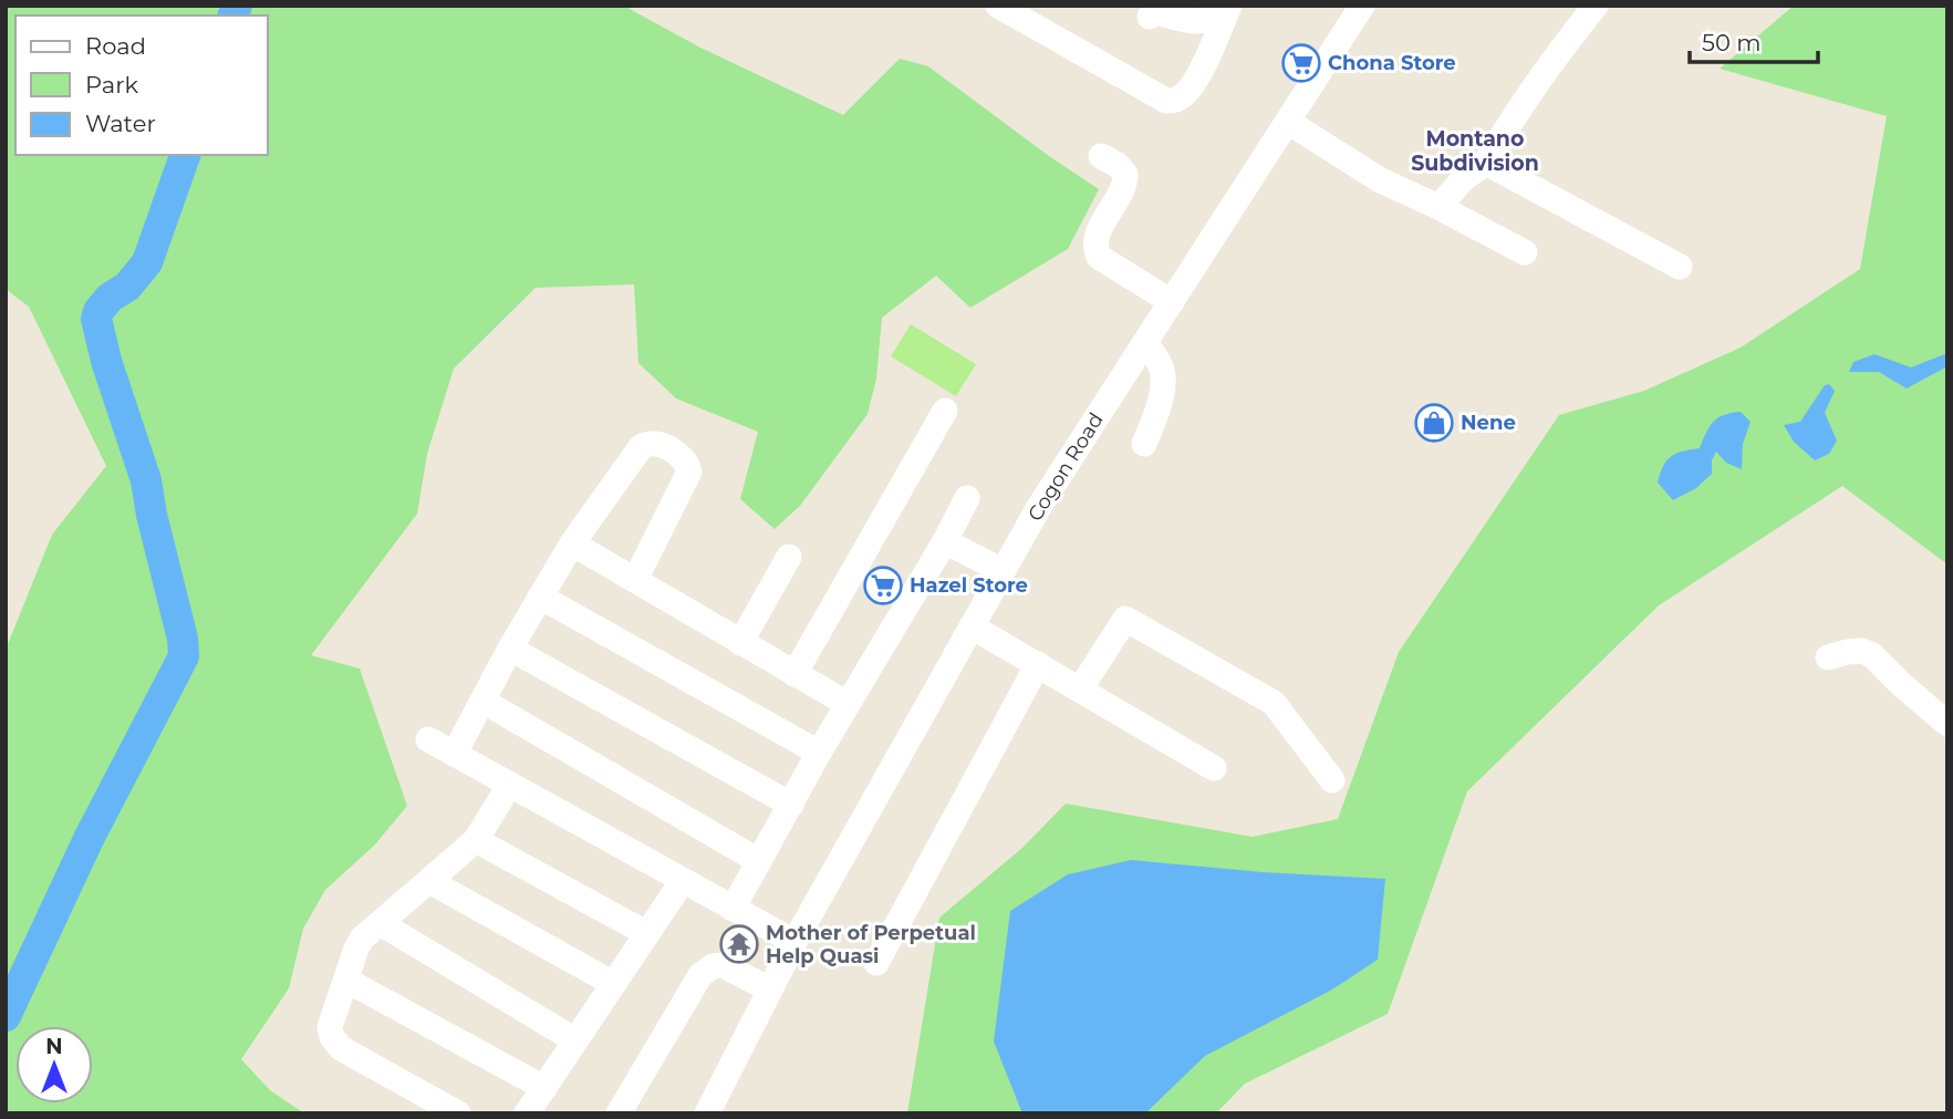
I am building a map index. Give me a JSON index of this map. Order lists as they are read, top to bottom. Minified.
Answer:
{"streets":{"street":["Cogon Road"]},"districts":["Montano Subdivision"],"places":{"supermarket":["Chona Store","Hazel Store"],"shop":["Nene"],"temple":["Mother of Perpetual Help Quasi"]},"legend":["Road","Park","Water"],"scale_bar":"50 m","north":"top"}
